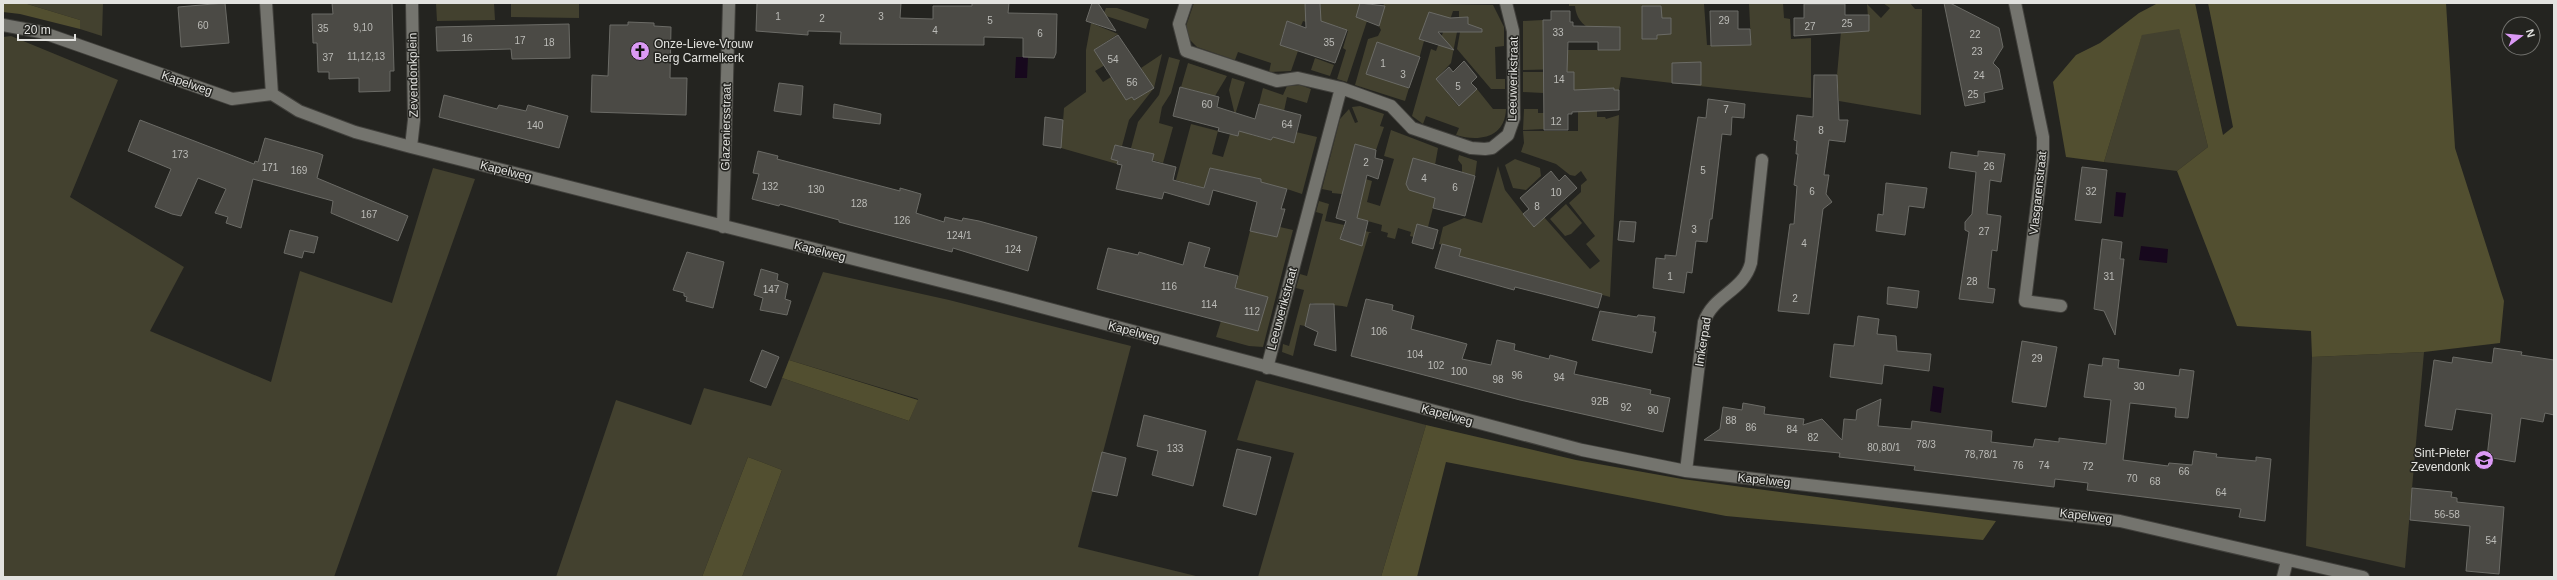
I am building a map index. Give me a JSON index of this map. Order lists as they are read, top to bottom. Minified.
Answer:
{"streets":{"street":["Zevendonkplein","Leeuwerikstraat","Kapelweg","Glazeniersstraat","Vlasgarenstraat","Imkerpad"]},"crossings":[["Zevendonkplein","Kapelweg"],["Leeuwerikstraat","Kapelweg"],["Kapelweg","Glazeniersstraat"],["Kapelweg","Imkerpad"]],"places":{"church":["Onze-Lieve-Vrouw Berg Carmelkerk"],"school or university":["Sint-Pieter Zevendonk"]},"house_numbers":["1","3","2","5","29","25","60","27","9,10","35","4","33","6","22","16","17","18","35","23","11,12,13","37","54","1","3","24","14","56","5","25","60","7","12","64","140","8","173","2","26","171","169","5","4","132","6","130","6","32","10","128","8","167","126","3","27","124/1","4","124","1","31","28","116","147","2","114","112","106","104","29","102","100","96","94","98","30","92B","92","90","88","86","84","82","78/3","80,80/1","133","78,78/1","76","74","72","66","70","68","64","56-58","54"],"scale_bar":"20 m","north":"right"}
